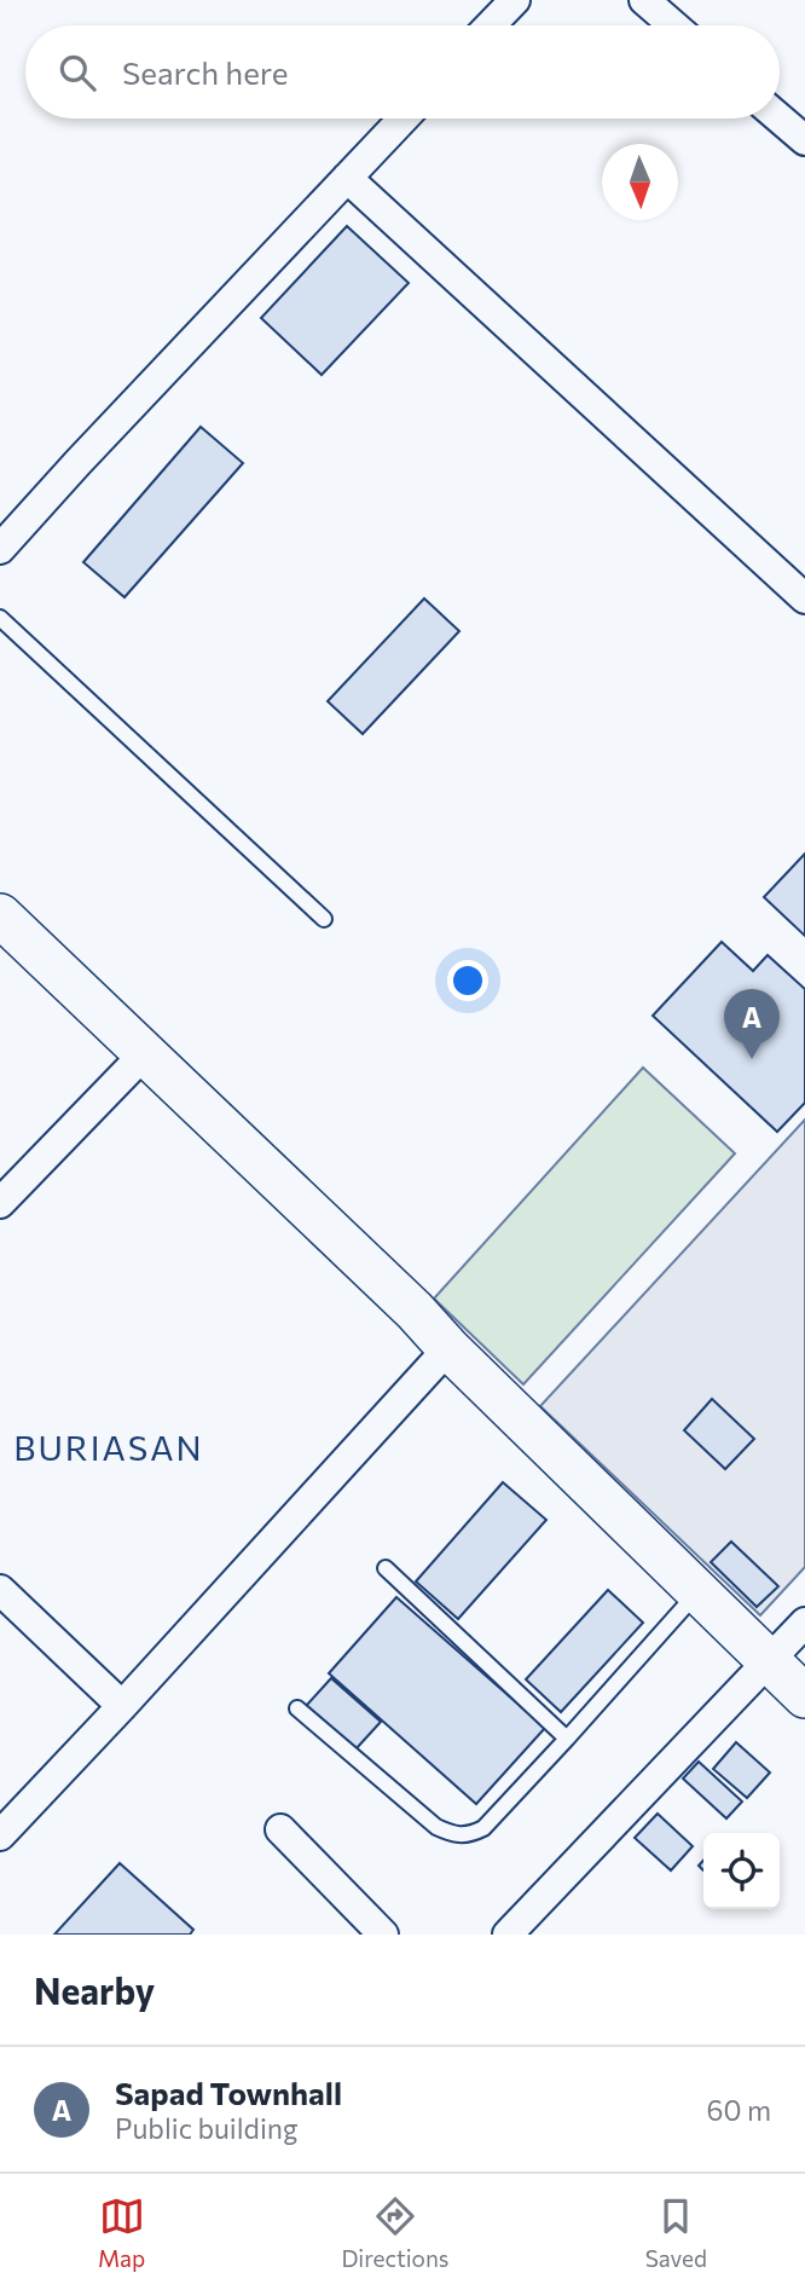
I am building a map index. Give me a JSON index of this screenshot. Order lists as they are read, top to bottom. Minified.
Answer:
{"districts":["BURIASAN"],"north":"bottom","page":{"search":"Search here","pins":"A","heading":"Nearby","list":[{"mark":"A","name":"Sapad Townhall","note":"Public building","value":"60 m"}],"nav":["Map","Directions","Saved"]}}
